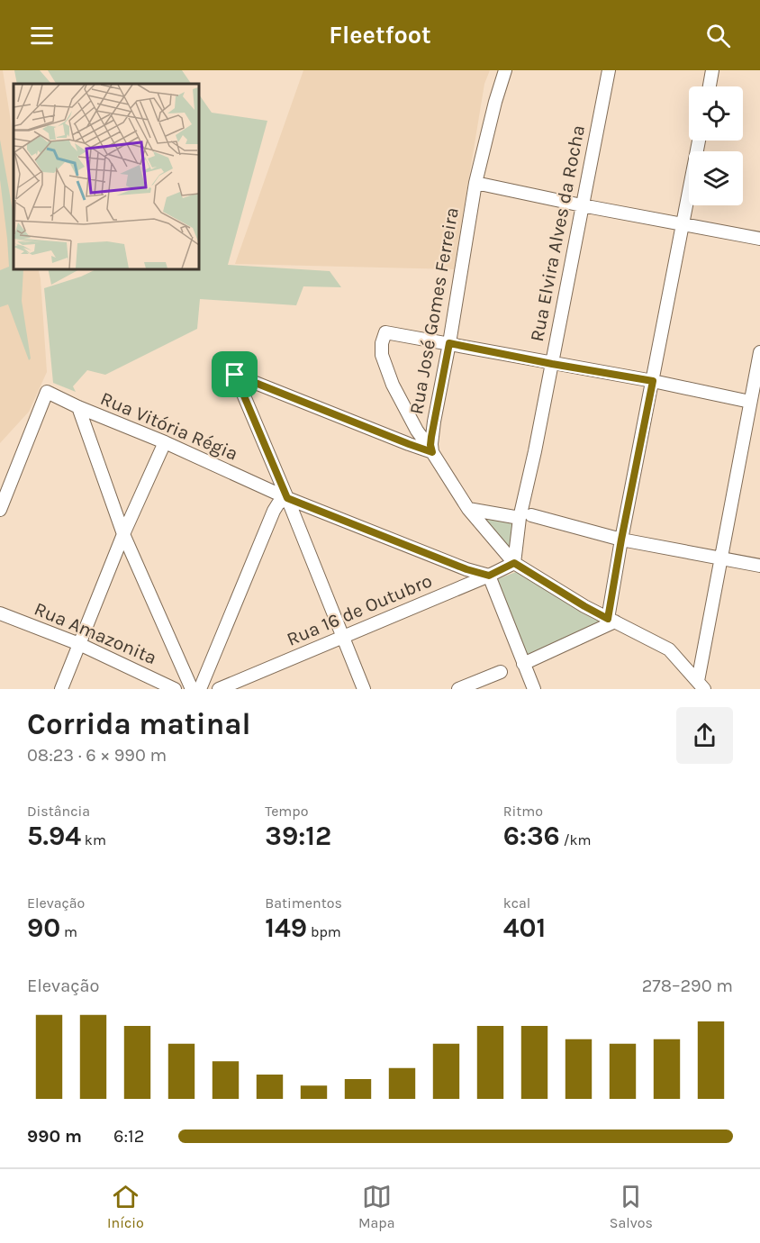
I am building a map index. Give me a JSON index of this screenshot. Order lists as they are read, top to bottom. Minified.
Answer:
{"streets":{"street":["Rua Elvira Alves da Rocha","Rua José Gomes Ferreira","Rua Vitória Régia","Rua 16 de Outubro","Rua Amazonita"]},"crossings":[["Rua Elvira Alves da Rocha","Rua 16 de Outubro"],["Rua Vitória Régia","Rua 16 de Outubro"]],"page":{"header":"Fleetfoot","heading":["Corrida matinal","08:23 · 6 × 990 m"],"stats":[["Distância","5.94 km"],["Tempo","39:12"],["Ritmo","6:36 /km"],["Elevação","90 m"],["Batimentos","149 bpm"],["kcal","401"]],"chart":["Elevação","278–290 m"],"list":[{"name":"990 m","note":"6:12"}],"tabs":["Início","Mapa","Salvos"]}}
